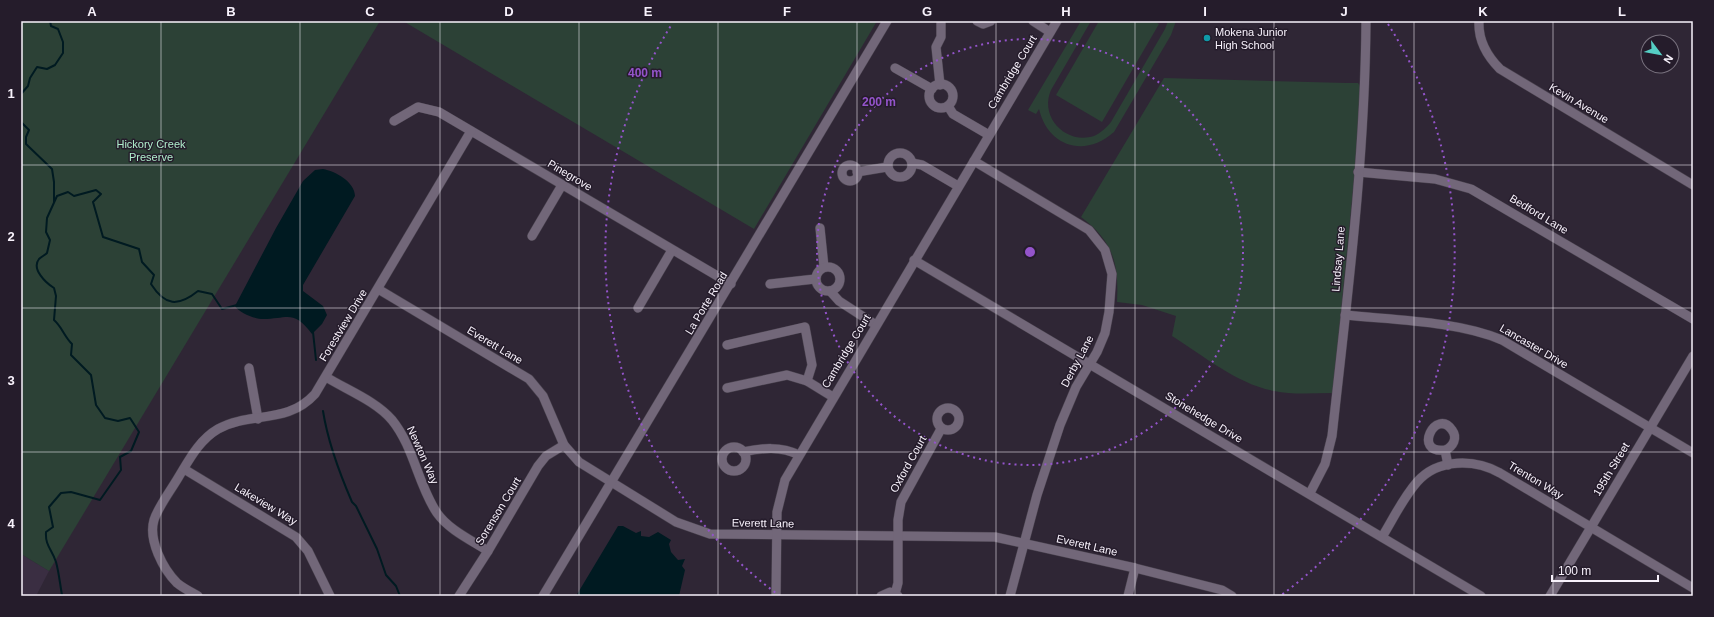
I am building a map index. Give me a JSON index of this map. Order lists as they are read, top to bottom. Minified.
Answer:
{"streets":{"street":["Cambridge Court","Kevin Avenue","Pinegrove","Bedford Lane","Lindsay Lane","La Porte Road","Forestview Drive","Everett Lane","Lancaster Drive","Derby Lane","Stonehedge Drive","Newton Way","Oxford Court","195th Street","Trenton Way","Lakeview Way","Sorenson Court"]},"crossings":[["Cambridge Court","Everett Lane"],["Cambridge Court","Derby Lane"],["Cambridge Court","Stonehedge Drive"],["Pinegrove","La Porte Road"],["Pinegrove","Forestview Drive"],["Bedford Lane","Lindsay Lane"],["Lindsay Lane","Lancaster Drive"],["Lindsay Lane","Stonehedge Drive"],["La Porte Road","Everett Lane"],["Forestview Drive","Everett Lane"],["Forestview Drive","Newton Way"],["Forestview Drive","Lakeview Way"],["Everett Lane","Derby Lane"],["Everett Lane","Oxford Court"],["Everett Lane","Sorenson Court"],["Lancaster Drive","195th Street"],["Derby Lane","Stonehedge Drive"],["Stonehedge Drive","Trenton Way"],["Newton Way","Sorenson Court"],["195th Street","Trenton Way"]],"parks":["Hickory Creek Preserve"],"places":["Mokena Junior High School"],"scale_bar":"100 m","north":"bottom right","grid":{"columns":["A","B","C","D","E","F","G","H","I","J","K","L"],"rows":["1","2","3","4"]},"rings":["400 m","200 m"]}
